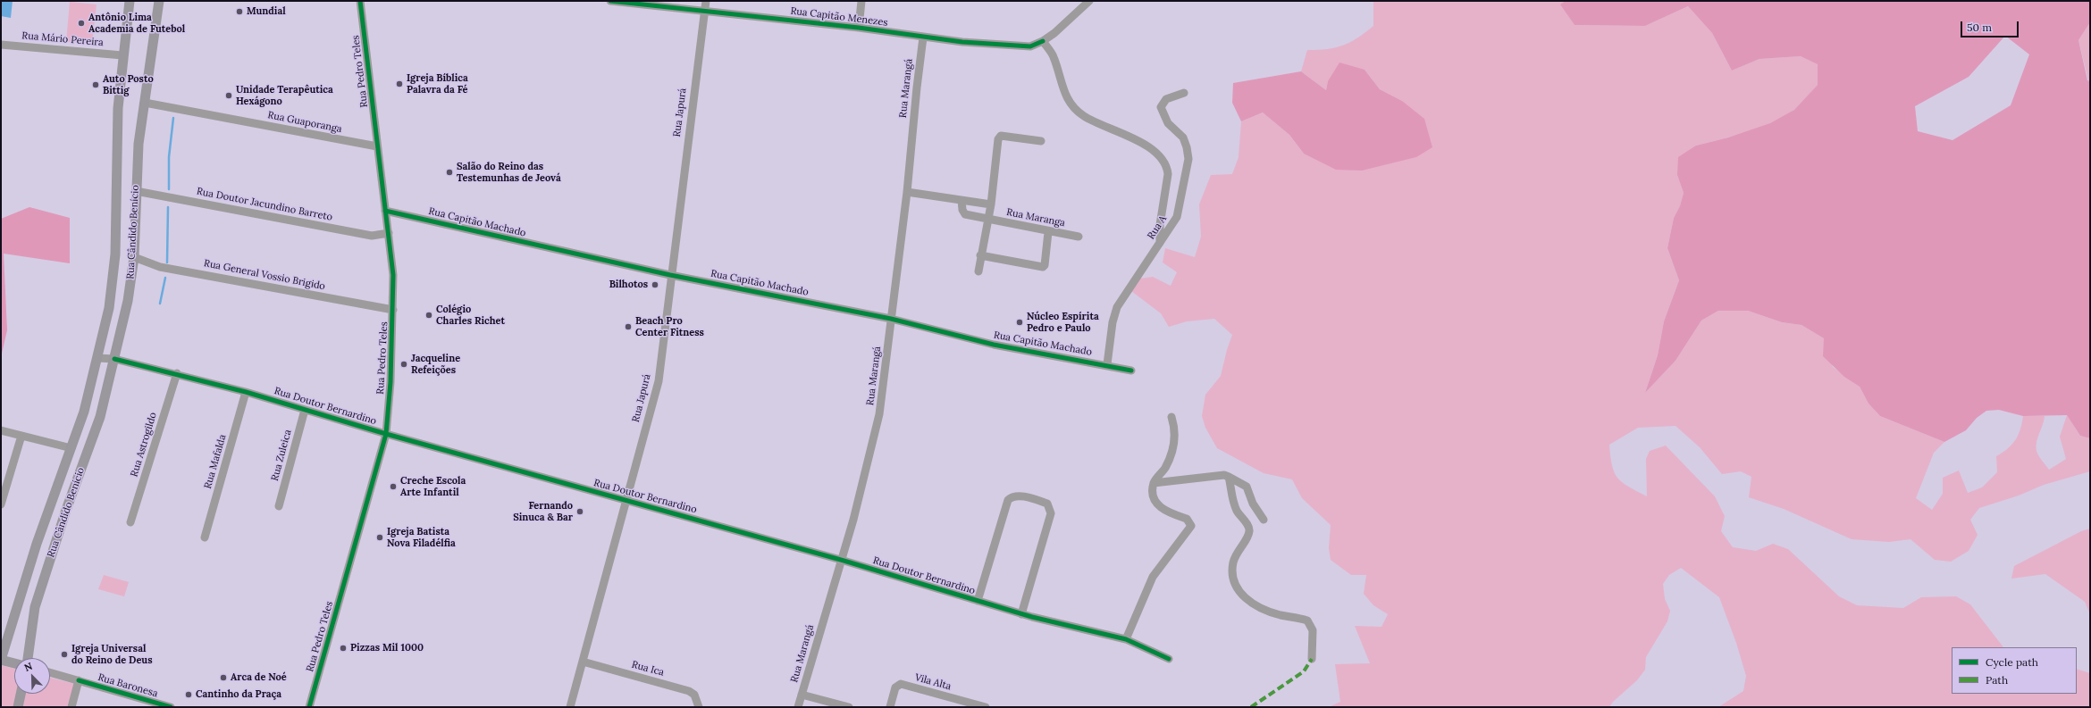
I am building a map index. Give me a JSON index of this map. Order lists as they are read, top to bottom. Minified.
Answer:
{"streets":{"main road":["Rua Cândido Benício"],"street":["Rua Capitão Menezes","Rua Mário Pereira","Rua Pedro Teles","Rua Marangá","Rua Japurá","Rua Guaporanga","Rua Doutor Jacundino Barreto","Rua Maranga","Rua Capitão Machado","Rua A","Rua General Vossio Brigido","Rua Doutor Bernardino","Rua Astrogildo","Rua Zuleica","Rua Mafalda","Rua Ica","Vila Alta","Rua Baronesa"]},"crossings":[["Rua Capitão Menezes","Rua Marangá"],["Rua Capitão Menezes","Rua Japurá"],["Rua Mário Pereira","Rua Cândido Benício"],["Rua Pedro Teles","Rua Guaporanga"],["Rua Pedro Teles","Rua Doutor Jacundino Barreto"],["Rua Pedro Teles","Rua Capitão Machado"],["Rua Pedro Teles","Rua General Vossio Brigido"],["Rua Pedro Teles","Rua Doutor Bernardino"],["Rua Marangá","Rua Capitão Machado"],["Rua Marangá","Rua Doutor Bernardino"],["Rua Japurá","Rua Capitão Machado"],["Rua Japurá","Rua Doutor Bernardino"],["Rua Japurá","Rua Ica"],["Rua Guaporanga","Rua Cândido Benício"],["Rua Doutor Jacundino Barreto","Rua Cândido Benício"],["Rua Capitão Machado","Rua A"],["Rua Cândido Benício","Rua General Vossio Brigido"],["Rua Cândido Benício","Rua Doutor Bernardino"],["Rua Doutor Bernardino","Rua Astrogildo"],["Rua Doutor Bernardino","Rua Zuleica"],["Rua Doutor Bernardino","Rua Mafalda"]],"places":["Mundial","Antônio Lima Academia de Futebol","Igreja Bíblica Palavra da Fé","Auto Posto Bittig","Unidade Terapêutica Hexágono","Salão do Reino das Testemunhas de Jeová","Bilhotos","Colégio Charles Richet","Núcleo Espírita Pedro e Paulo","Beach Pro Center Fitness","Jacqueline Refeições","Creche Escola Arte Infantil","Fernando Sinuca & Bar","Igreja Batista Nova Filadélfia","Pizzas Mil 1000","Igreja Universal do Reino de Deus","Arca de Noé","Cantinho da Praça"],"legend":["Cycle path","Path"],"scale_bar":"50 m","north":"top left"}
